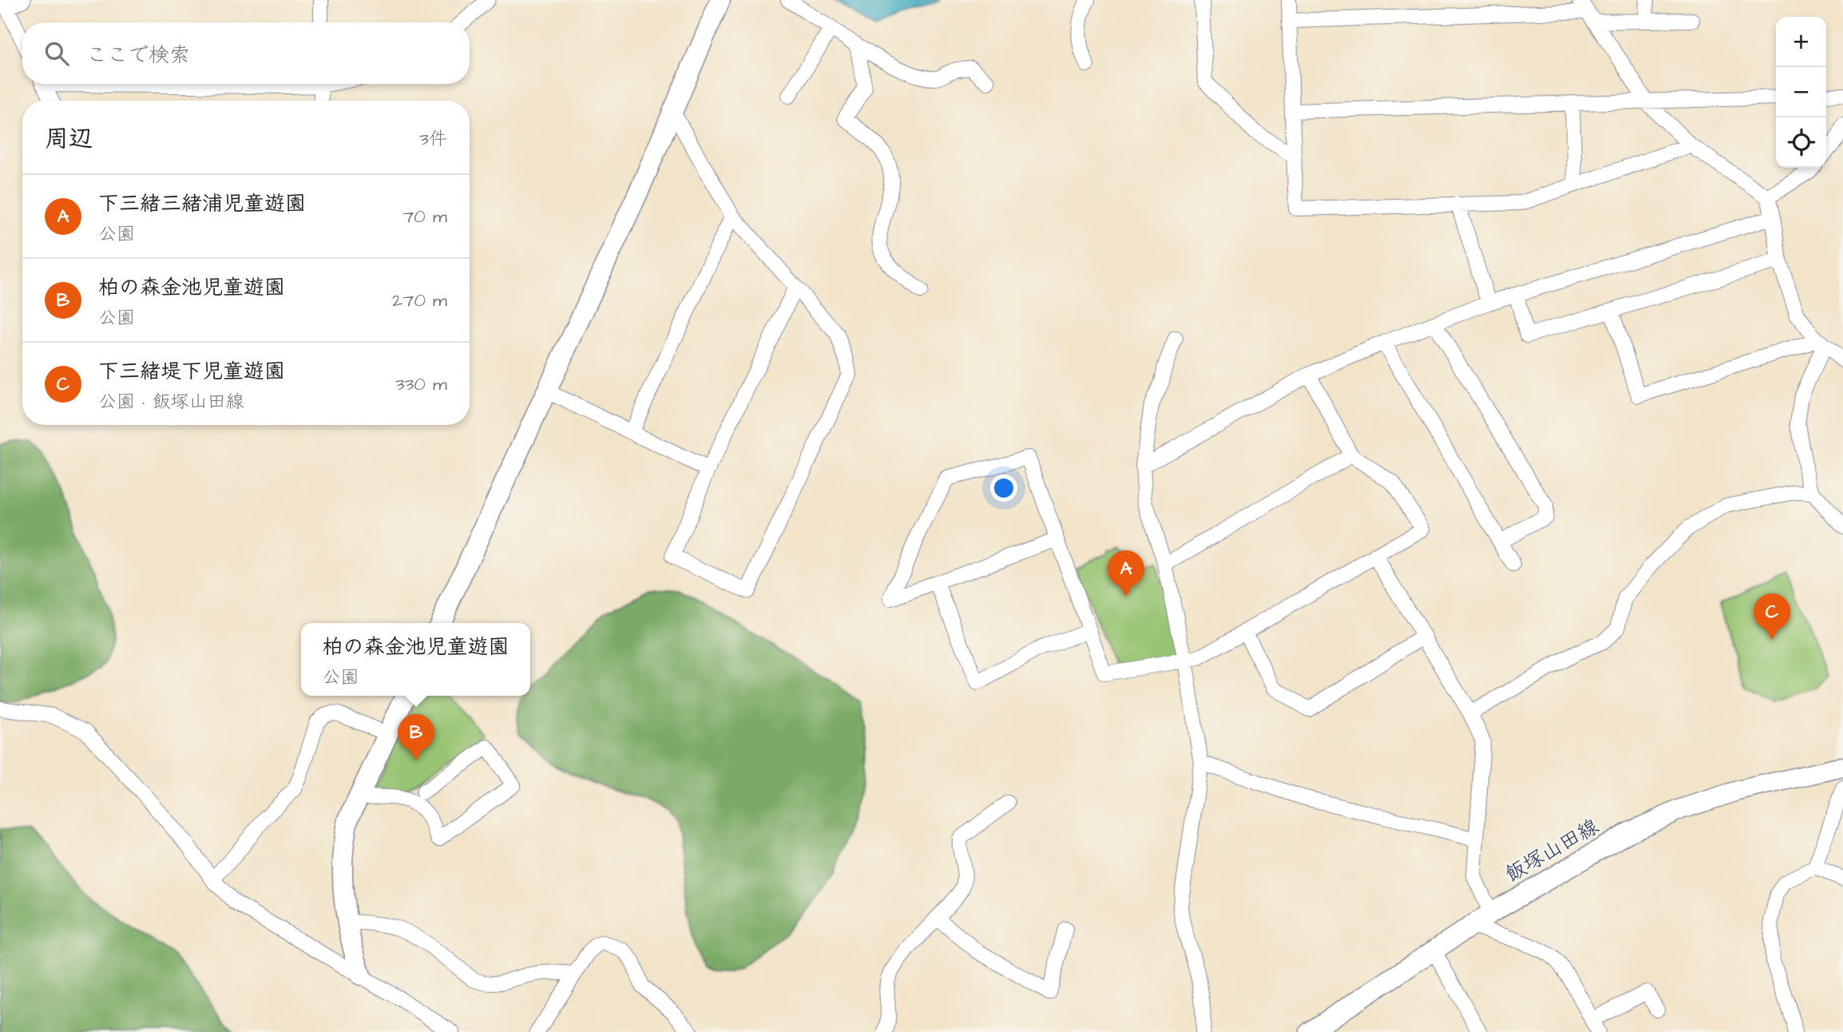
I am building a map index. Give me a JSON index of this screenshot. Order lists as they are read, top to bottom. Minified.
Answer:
{"streets":{"street":["飯塚山田線"]},"page":{"map_buttons":["+","−"],"search":"ここで検索","heading":["周辺","3件"],"list":[{"mark":"A","name":"下三緒三緒浦児童遊園","note":"公園","value":"70 m"},{"mark":"B","name":"柏の森金池児童遊園","note":"公園","value":"270 m"},{"mark":"C","name":"下三緒堤下児童遊園","note":"公園 · 飯塚山田線","value":"330 m"}],"pins":["A","C","B"],"popup":["柏の森金池児童遊園","公園"]}}
